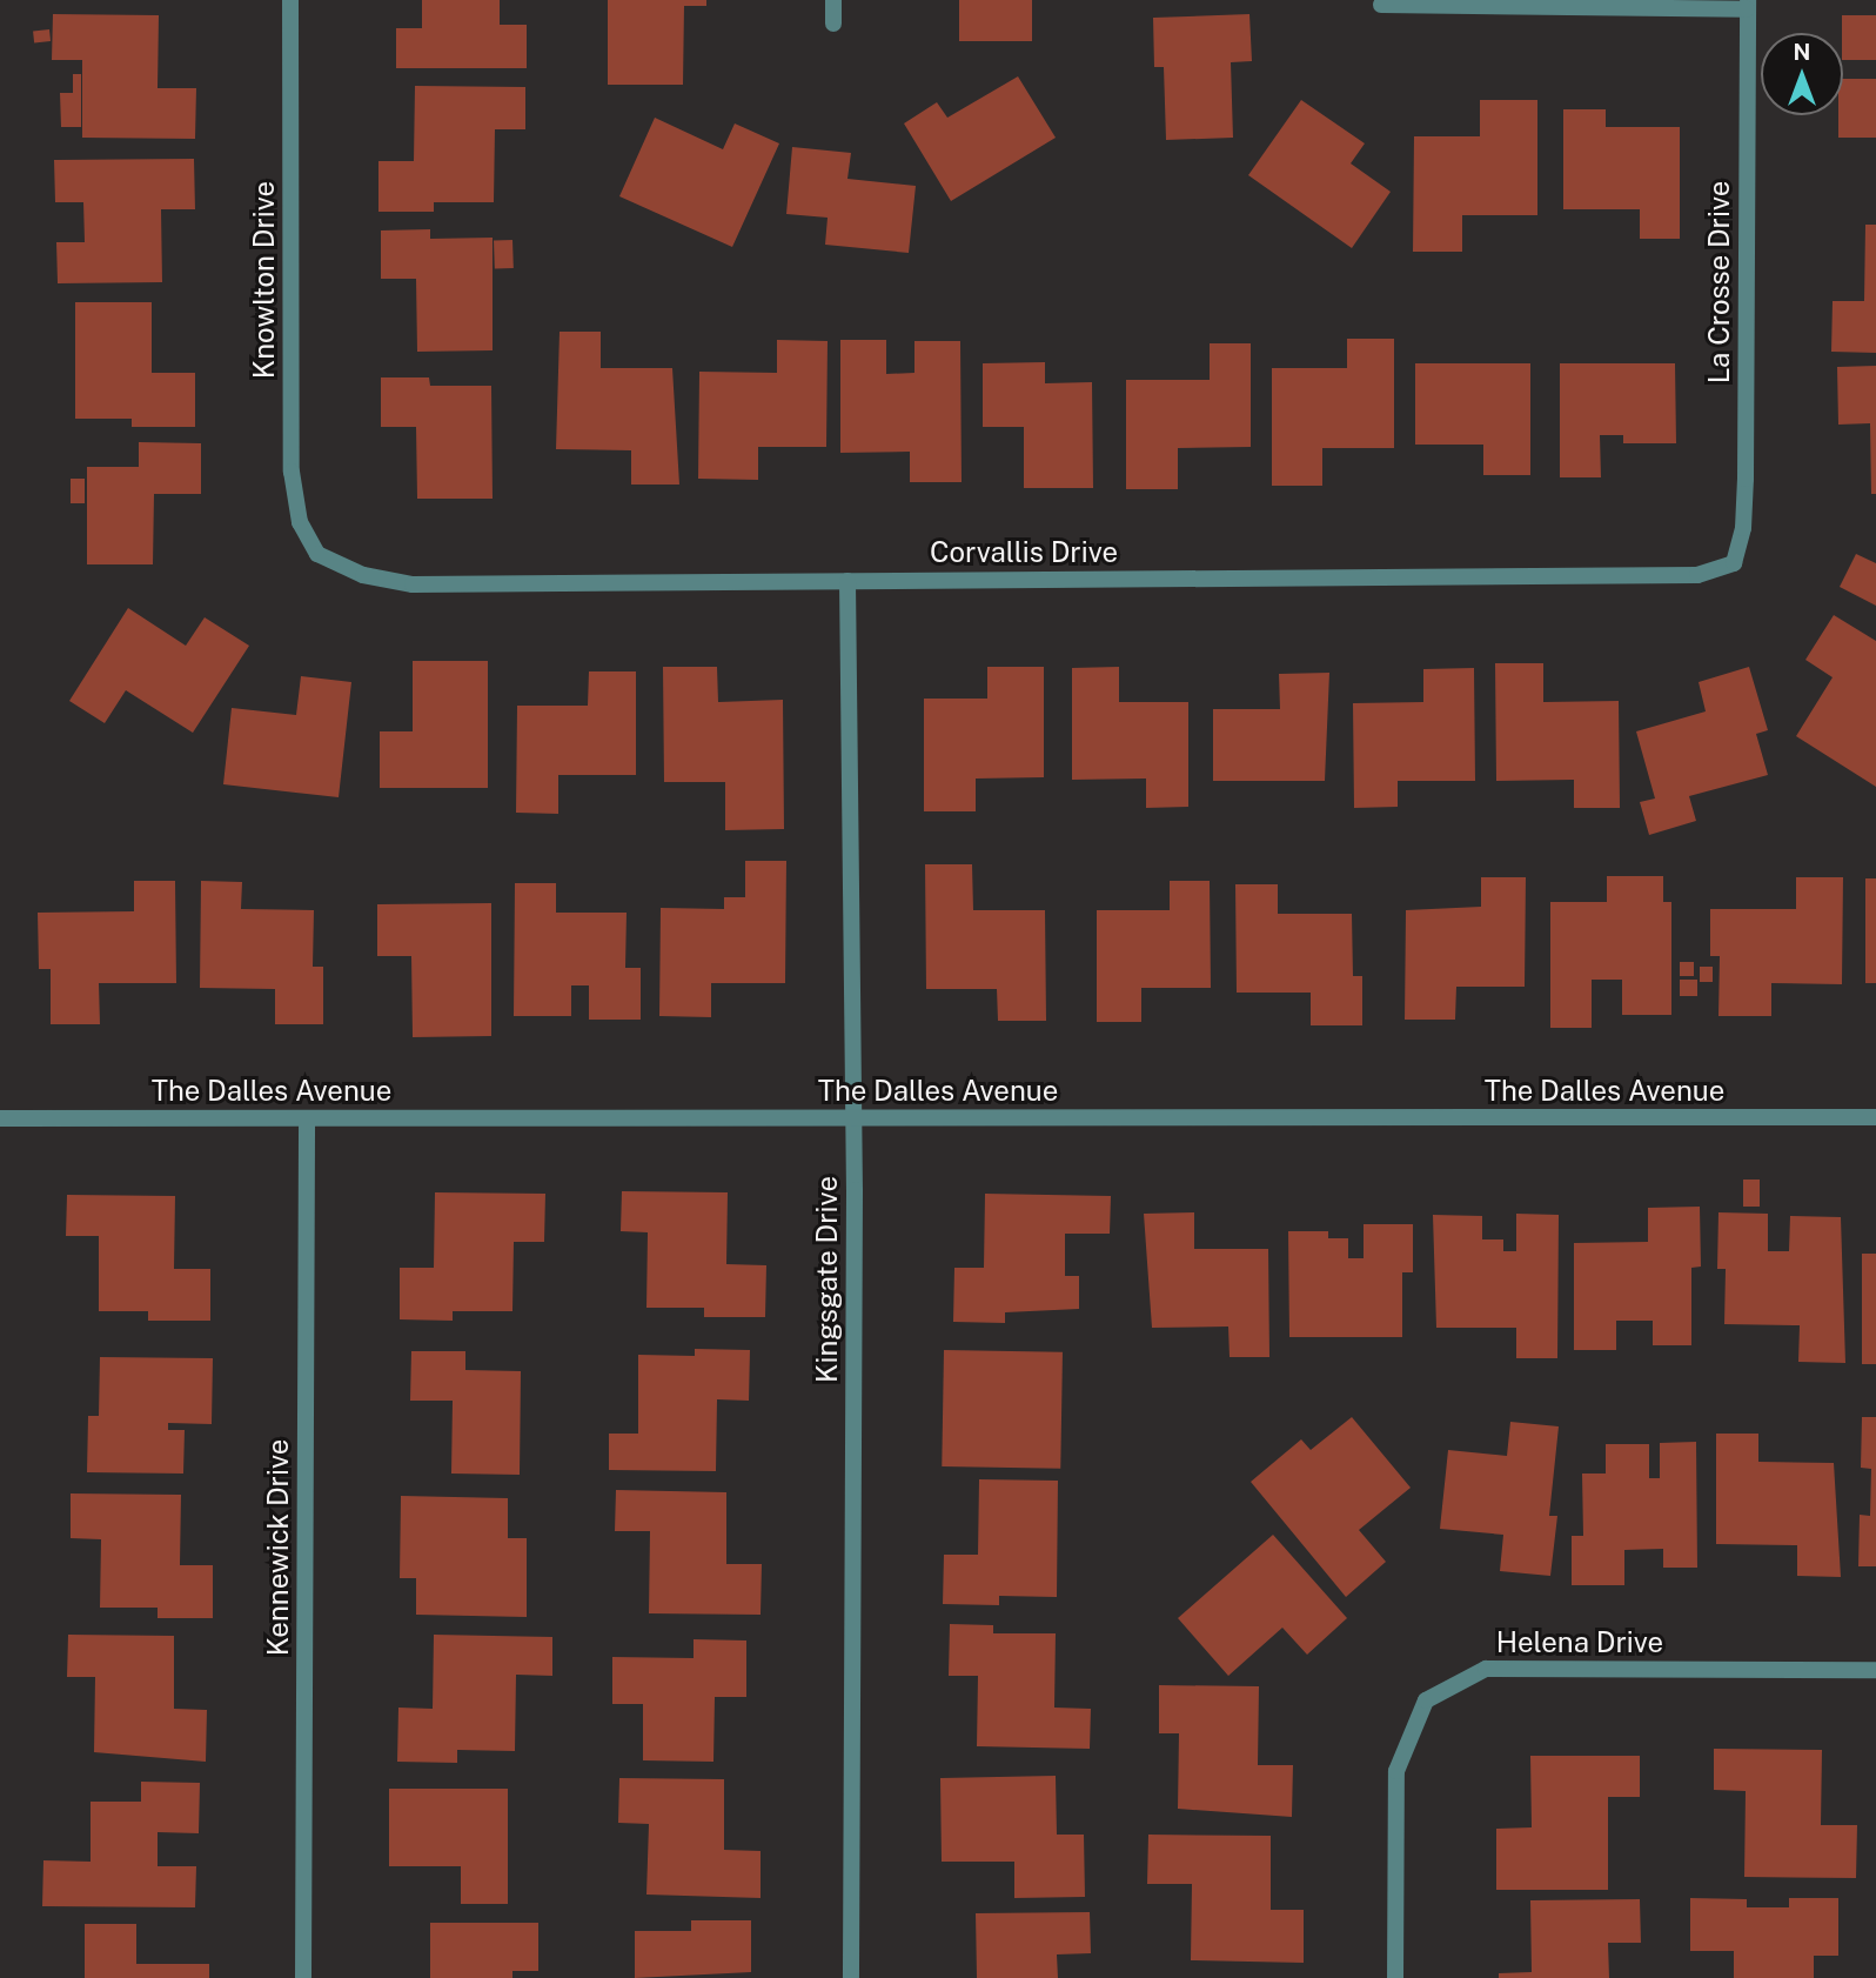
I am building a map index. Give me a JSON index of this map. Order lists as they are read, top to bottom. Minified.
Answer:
{"streets":{"street":["Knowlton Drive","La Crosse Drive","Corvallis Drive","The Dalles Avenue","Kingsgate Drive","Kennewick Drive","Helena Drive"]},"crossings":[["Knowlton Drive","Corvallis Drive"],["La Crosse Drive","Corvallis Drive"],["Corvallis Drive","Kingsgate Drive"],["The Dalles Avenue","Kingsgate Drive"],["The Dalles Avenue","Kennewick Drive"]],"north":"top"}
